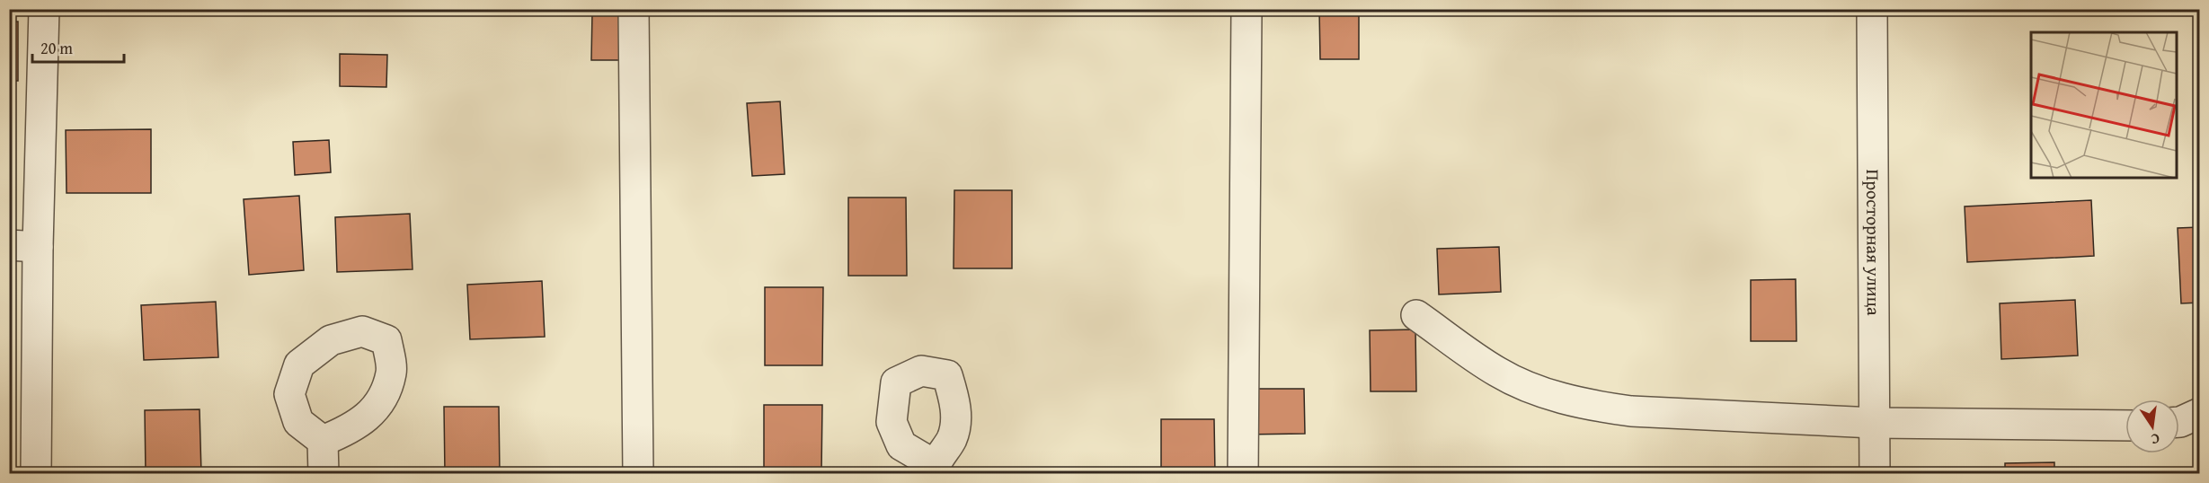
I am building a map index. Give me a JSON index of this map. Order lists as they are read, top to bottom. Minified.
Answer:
{"streets":{"street":["Просторная улица"]},"scale_bar":"20 m","north":"bottom"}
